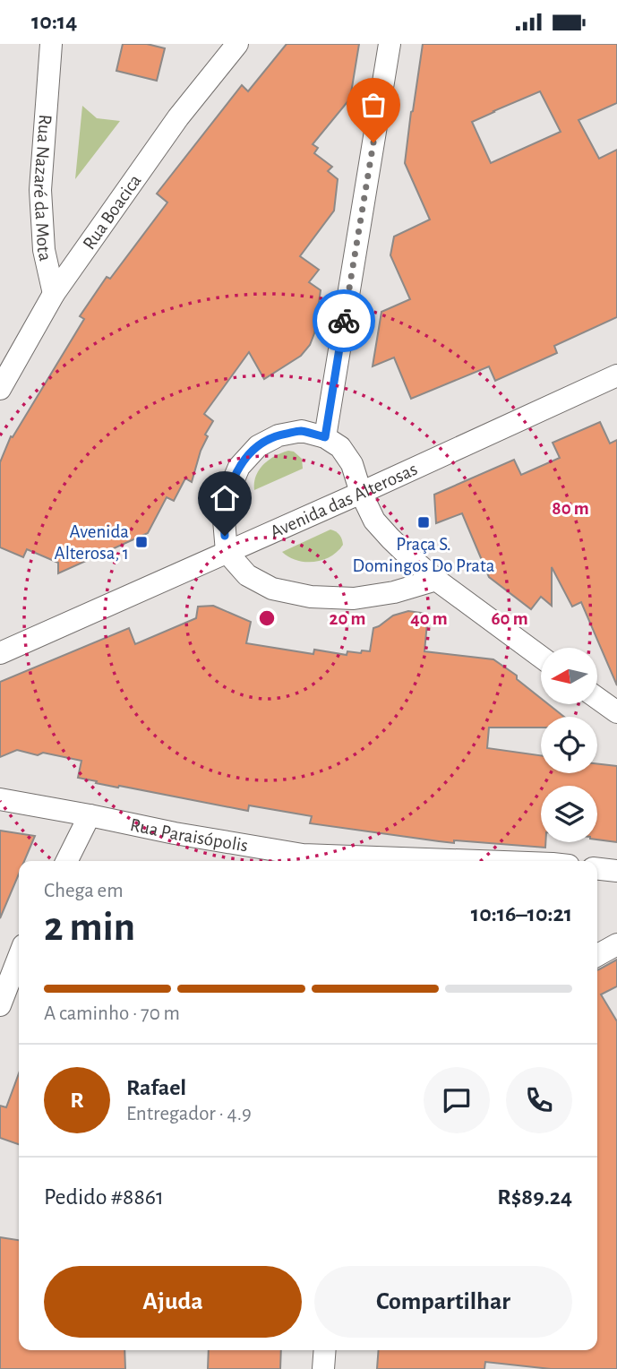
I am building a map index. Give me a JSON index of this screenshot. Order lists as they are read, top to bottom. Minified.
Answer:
{"streets":{"street":["Rua Nazaré da Mota","Rua Boacica","Avenida das Alterosas","Rua Paraisópolis"]},"crossings":[["Rua Nazaré da Mota","Rua Boacica"]],"places":{"transit":["Praça S. Domingos Do Prata","Avenida Alterosa, 1"]},"north":"left","page":{"status":"10:14","heading":["2 min","Chega em","10:16–10:21"],"panel":["Rafael","Entregador · 4.9","Pedido #8861","R$89.24"],"bar":"A caminho · 70 m","round":"R","buttons":["Ajuda","Compartilhar"]},"rings":["80 m","20 m","40 m","60 m"]}
